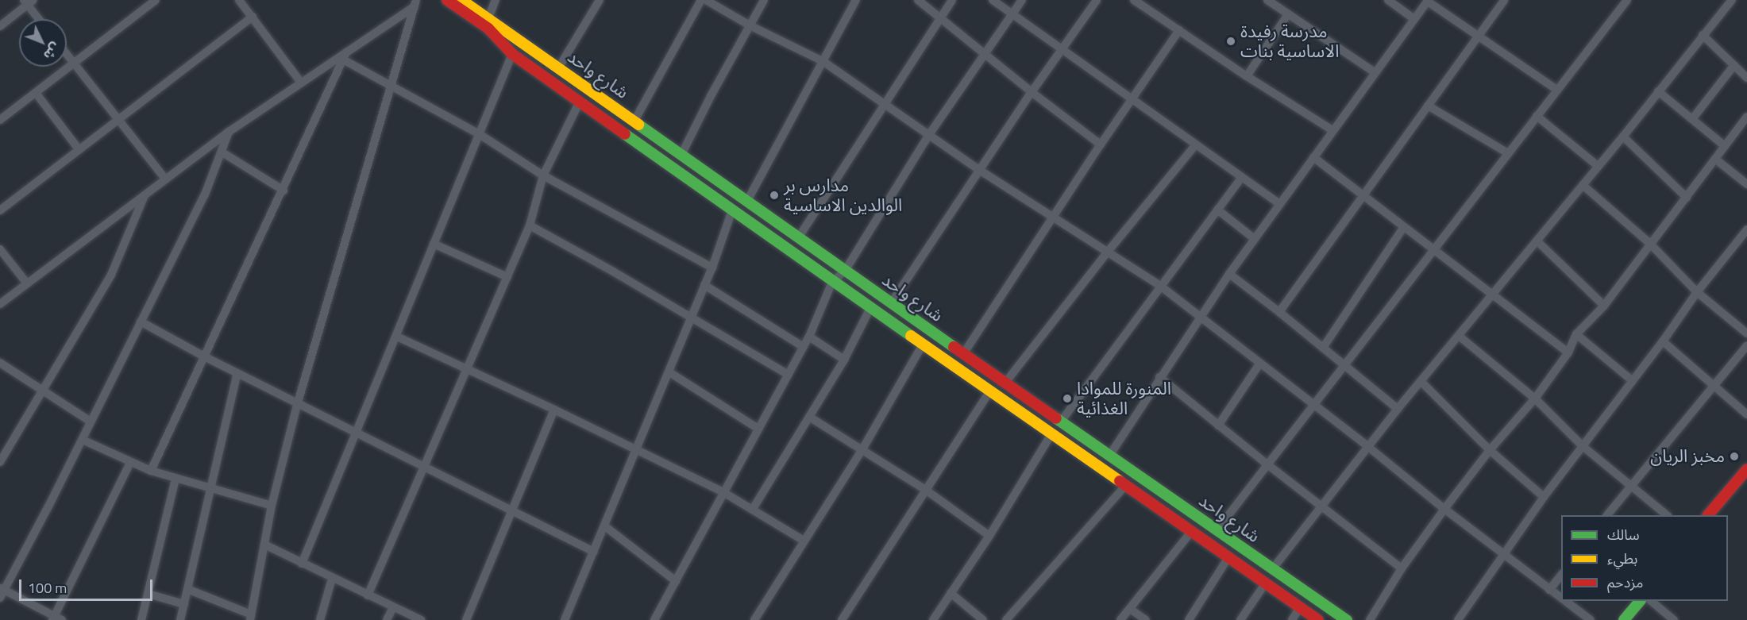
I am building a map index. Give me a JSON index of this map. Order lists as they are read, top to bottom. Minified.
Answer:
{"streets":{"street":["شارع واحد"]},"places":["مدرسة رفيدة الاساسية بنات","مدارس بر الوالدين الاساسية","المنورة للموادا الغذائية","مخبز الريان"],"legend":["سالك","بطيء","مزدحم"],"scale_bar":"100 m","north":"bottom right"}
